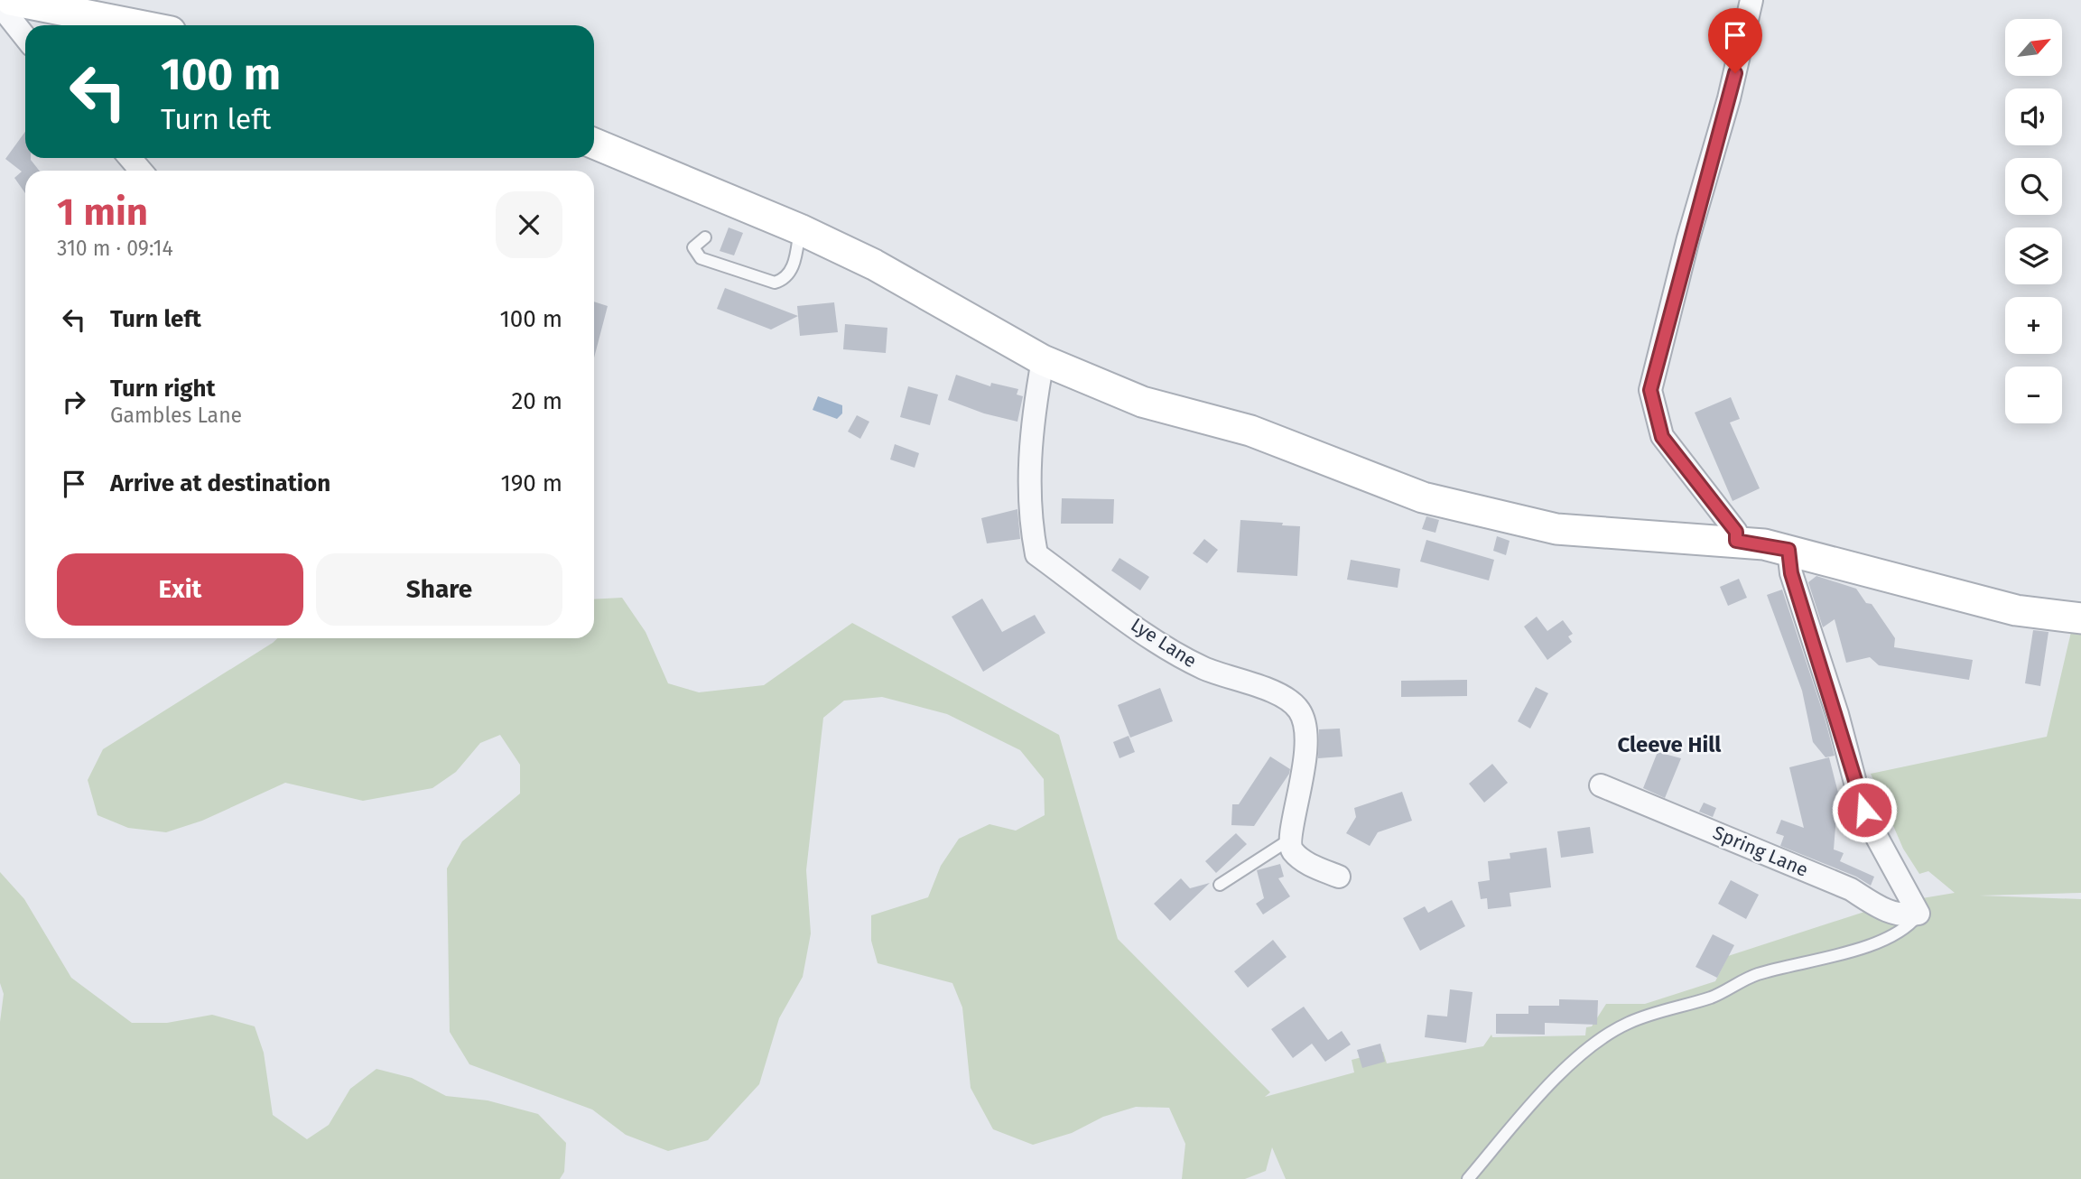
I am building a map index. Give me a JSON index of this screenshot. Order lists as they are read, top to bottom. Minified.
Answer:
{"streets":{"street":["Lye Lane","Spring Lane"]},"districts":["Cleeve Hill"],"north":"top right","page":{"map_buttons":["+","−"],"turn":["100 m","Turn left"],"heading":["1 min","310 m · 09:14"],"list":[{"name":"Turn left","value":"100 m"},{"name":"Turn right","note":"Gambles Lane","value":"20 m"},{"name":"Arrive at destination","value":"190 m"}],"buttons":["Exit","Share"]}}
